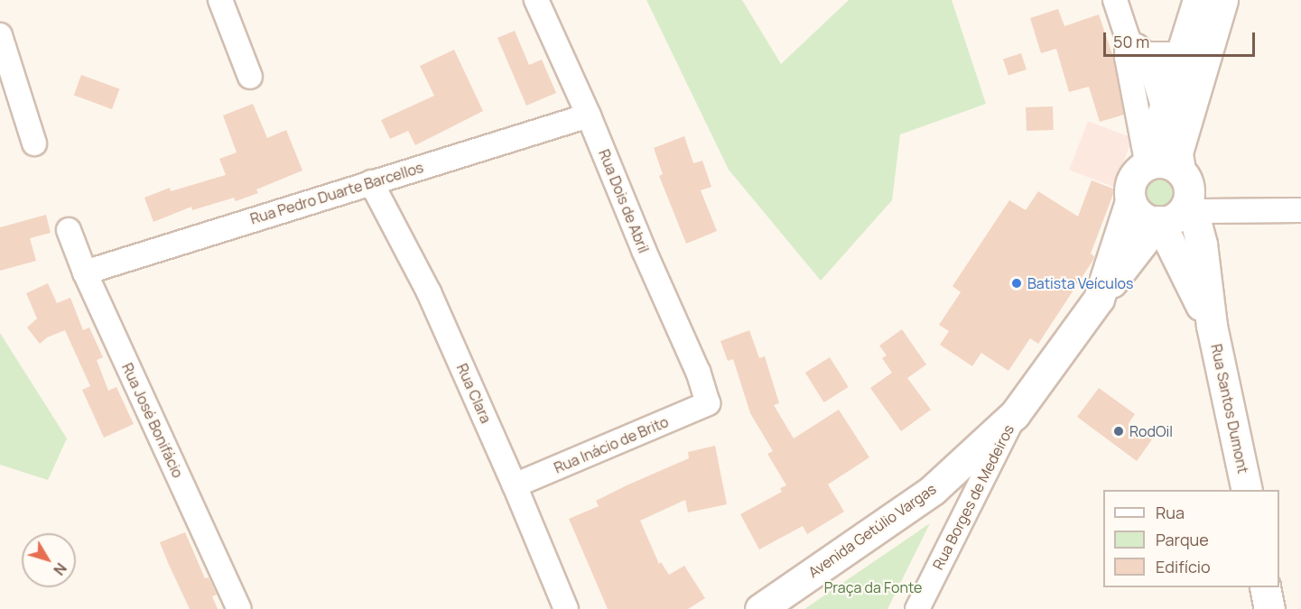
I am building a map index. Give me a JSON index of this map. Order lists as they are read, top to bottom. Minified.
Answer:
{"streets":{"main road":["Rua Santos Dumont","Avenida Getúlio Vargas"],"street":["Rua Pedro Duarte Barcellos","Rua Dois de Abril","Rua Clara","Rua José Bonifácio","Rua Inácio de Brito","Rua Borges de Medeiros"]},"crossings":[["Rua Pedro Duarte Barcellos","Rua Dois de Abril"],["Rua Pedro Duarte Barcellos","Rua Clara"],["Rua Pedro Duarte Barcellos","Rua José Bonifácio"],["Rua Dois de Abril","Rua Inácio de Brito"],["Rua Clara","Rua Inácio de Brito"],["Rua Santos Dumont","Avenida Getúlio Vargas"],["Rua Borges de Medeiros","Avenida Getúlio Vargas"]],"parks":["Praça da Fonte"],"places":["Batista Veículos","RodOil"],"legend":["Rua","Parque","Edifício"],"scale_bar":"50 m","north":"bottom right"}
